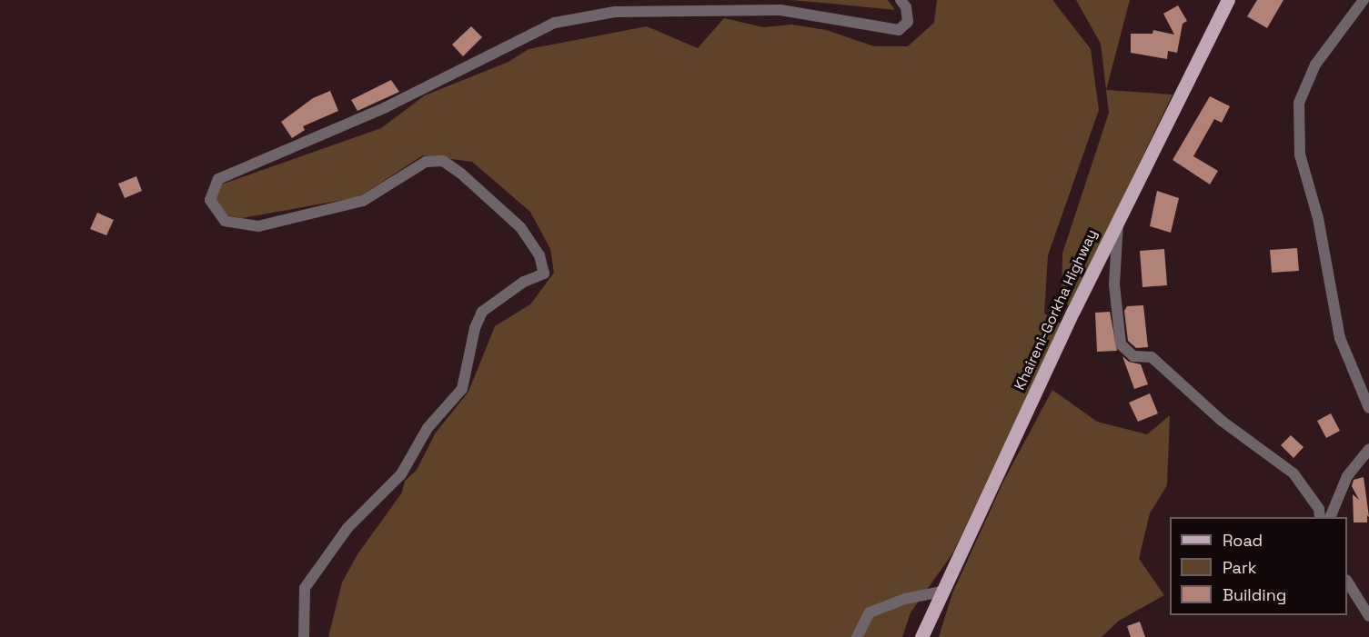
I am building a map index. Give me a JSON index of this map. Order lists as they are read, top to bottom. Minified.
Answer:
{"streets":{"main road":["Khaireni-Gorkha Highway"]},"legend":["Road","Park","Building"]}
